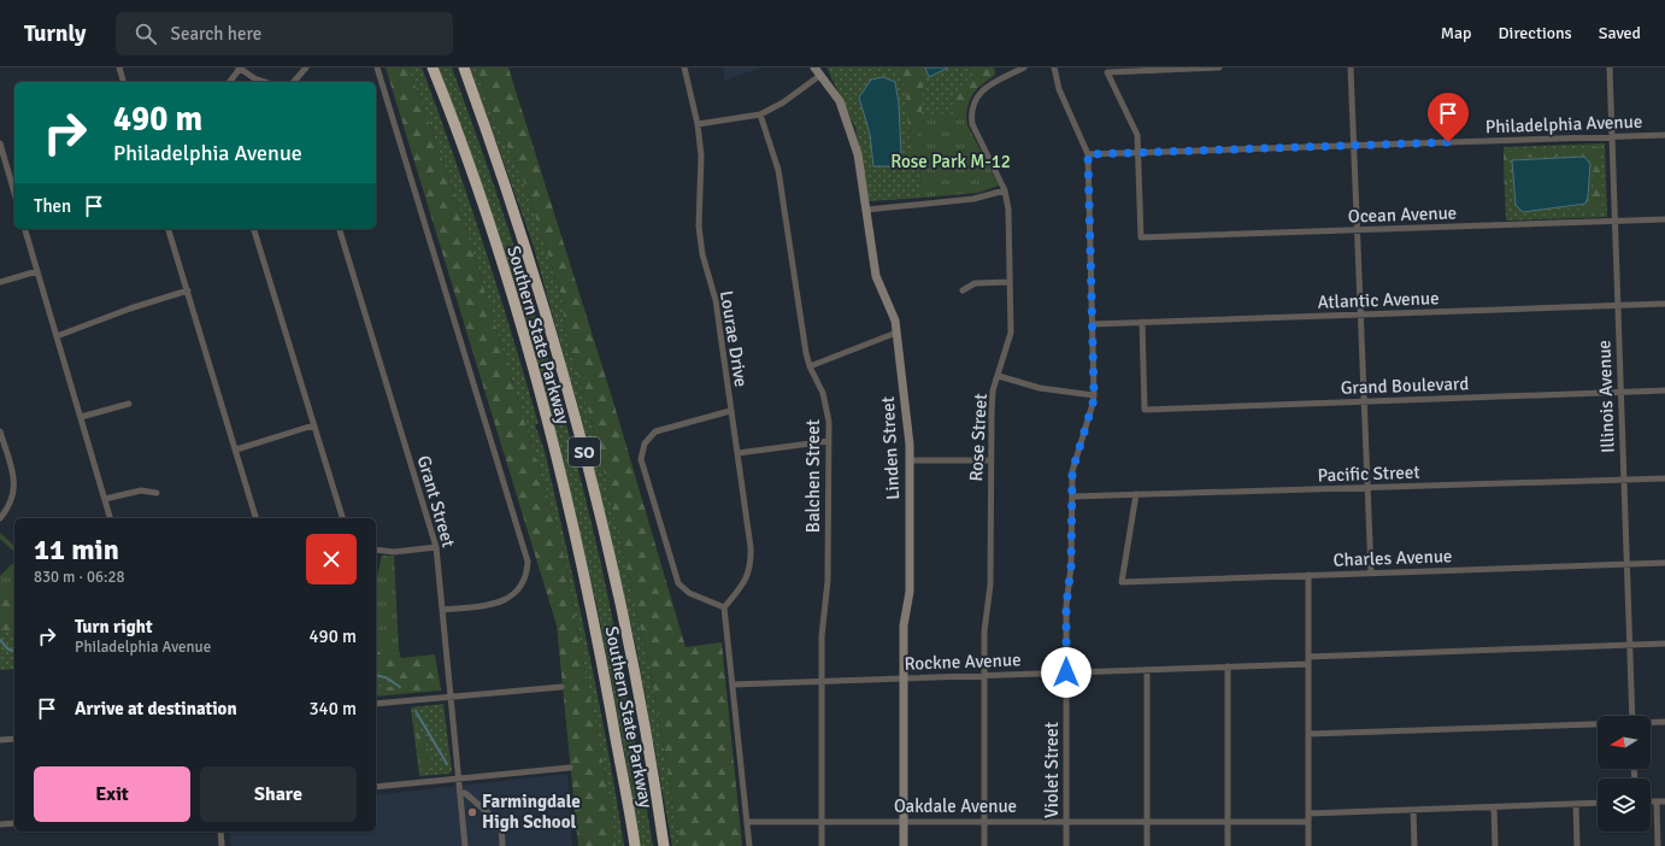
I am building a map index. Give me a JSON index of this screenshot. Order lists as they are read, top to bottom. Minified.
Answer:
{"streets":{"highway":["Southern State Parkway","SO"],"street":["Philadelphia Avenue","Ocean Avenue","Atlantic Avenue","Lourae Drive","Grand Boulevard","Illinois Avenue","Rose Street","Linden Street","Pacific Street","Balchen Street","Grant Street","Charles Avenue","Rockne Avenue","Violet Street","Oakdale Avenue"]},"crossings":[["Philadelphia Avenue","Ocean Avenue"],["Philadelphia Avenue","Illinois Avenue"],["Philadelphia Avenue","Violet Street"],["Ocean Avenue","Illinois Avenue"],["Atlantic Avenue","Grand Boulevard"],["Atlantic Avenue","Illinois Avenue"],["Atlantic Avenue","Violet Street"],["Grand Boulevard","Illinois Avenue"],["Illinois Avenue","Pacific Street"],["Illinois Avenue","Charles Avenue"],["Rose Street","Rockne Avenue"],["Rose Street","Oakdale Avenue"],["Linden Street","Rockne Avenue"],["Linden Street","Oakdale Avenue"],["Pacific Street","Charles Avenue"],["Pacific Street","Violet Street"],["Balchen Street","Rockne Avenue"],["Balchen Street","Oakdale Avenue"],["Rockne Avenue","Violet Street"],["Violet Street","Oakdale Avenue"]],"parks":["Rose Park M-12"],"places":["Farmingdale High School"],"north":"left","page":{"header":"Turnly","search":"Search here","nav":["Map","Directions","Saved"],"turn":["490 m","Philadelphia Avenue"],"then":"Then","heading":["11 min","830 m · 06:28"],"list":[{"name":"Turn right","note":"Philadelphia Avenue","value":"490 m"},{"name":"Arrive at destination","value":"340 m"}],"buttons":["Exit","Share"]}}
